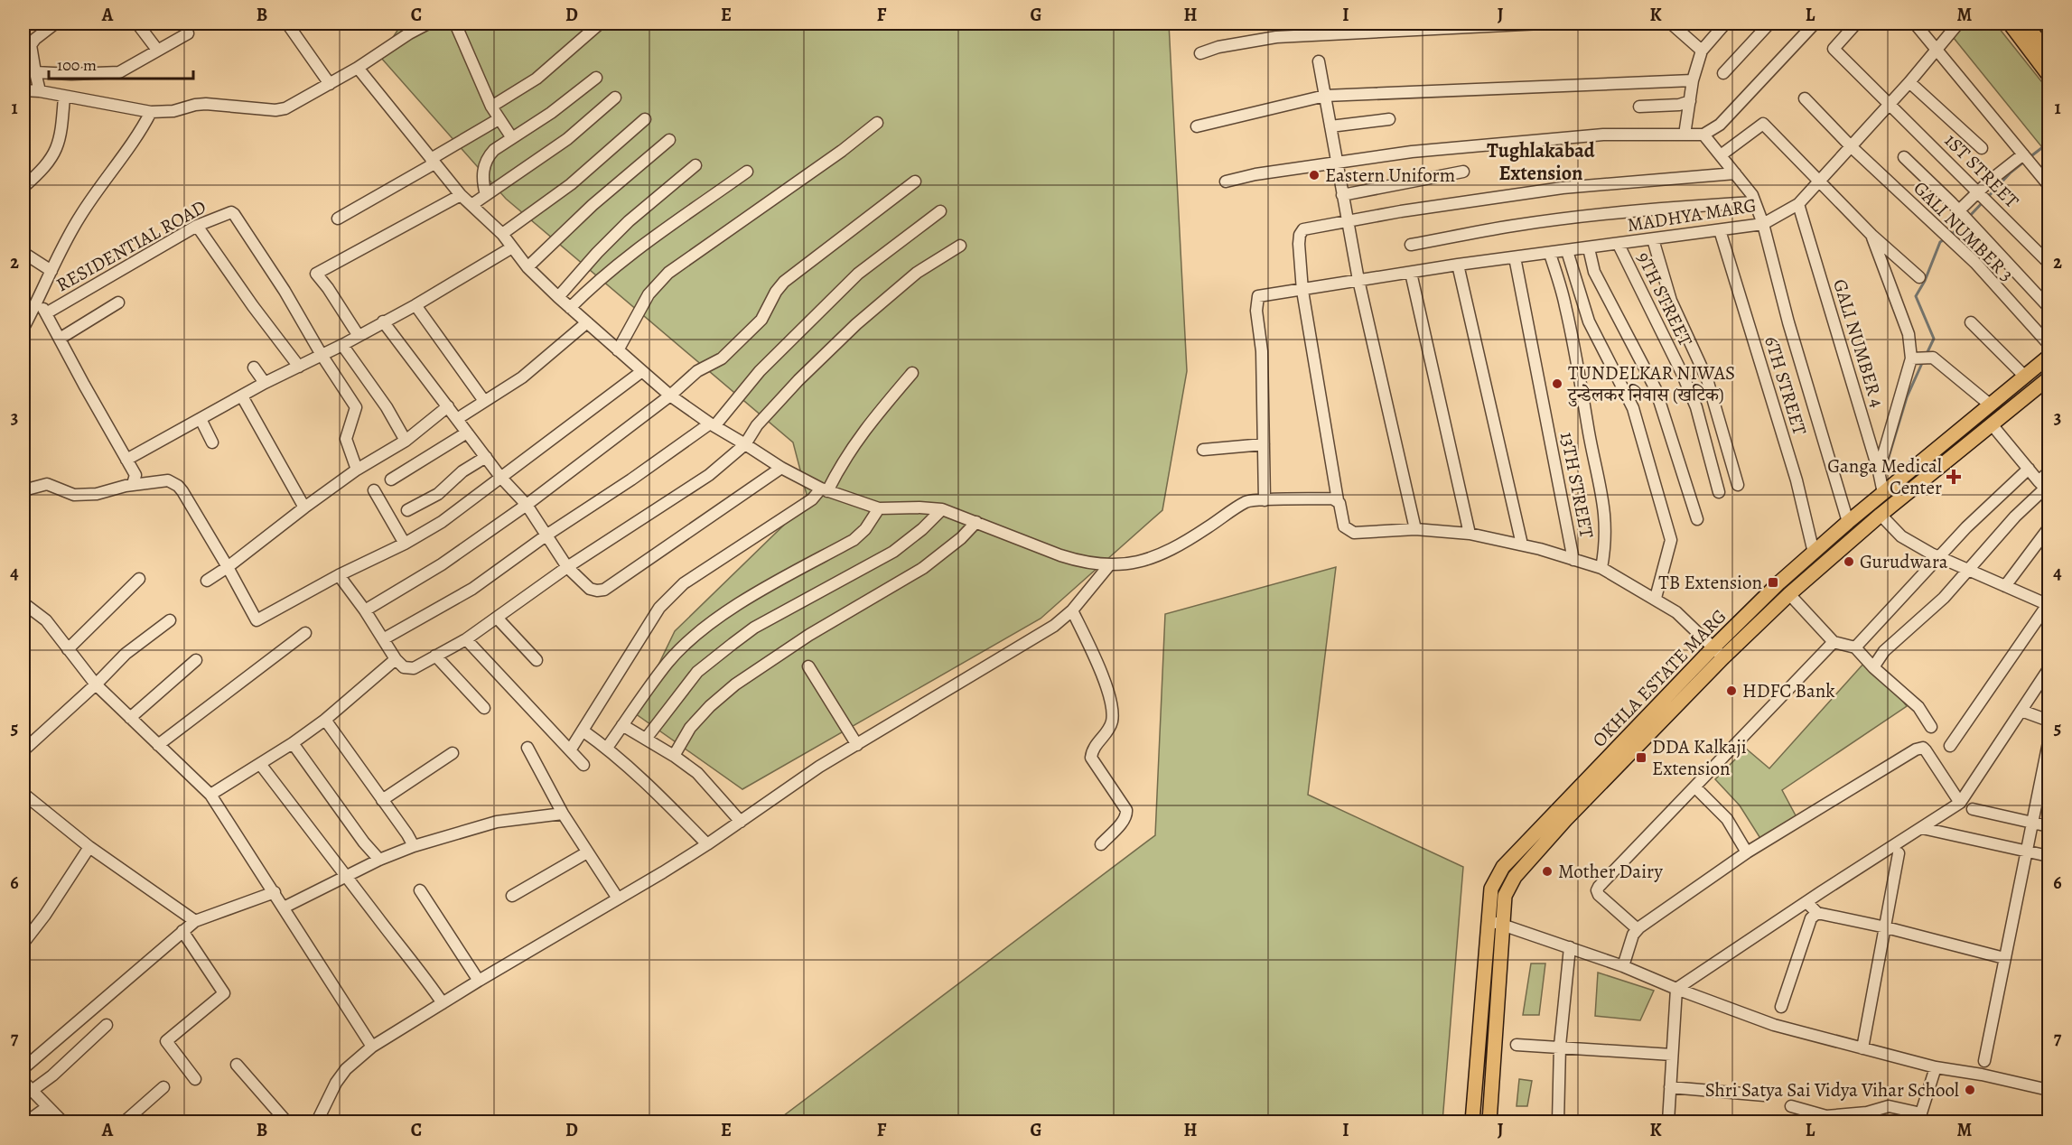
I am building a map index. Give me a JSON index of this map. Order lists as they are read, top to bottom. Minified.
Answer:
{"streets":{"main road":["OKHLA ESTATE MARG"],"street":["1ST STREET","MADHYA MARG","GALI NUMBER 3","RESIDENTIAL ROAD","9TH STREET","GALI NUMBER 4","6TH STREET","13TH STREET"]},"crossings":[["1ST STREET","MADHYA MARG"],["MADHYA MARG","GALI NUMBER 3"],["MADHYA MARG","9TH STREET"],["MADHYA MARG","GALI NUMBER 4"],["MADHYA MARG","6TH STREET"],["MADHYA MARG","13TH STREET"],["GALI NUMBER 4","OKHLA ESTATE MARG"],["6TH STREET","OKHLA ESTATE MARG"]],"districts":["Tughlakabad Extension"],"places":{"other":["Eastern Uniform","TUNDELKAR NIWAS टुन्डेलकर निवास (खटिक)","Gurudwara","HDFC Bank","Mother Dairy","Shri Satya Sai Vidya Vihar School"],"health":["Ganga Medical Center"],"transit":["TB Extension","DDA Kalkaji Extension"]},"scale_bar":"100 m","grid":{"columns":["A","B","C","D","E","F","G","H","I","J","K","L","M"],"rows":["1","2","3","4","5","6","7"]}}
